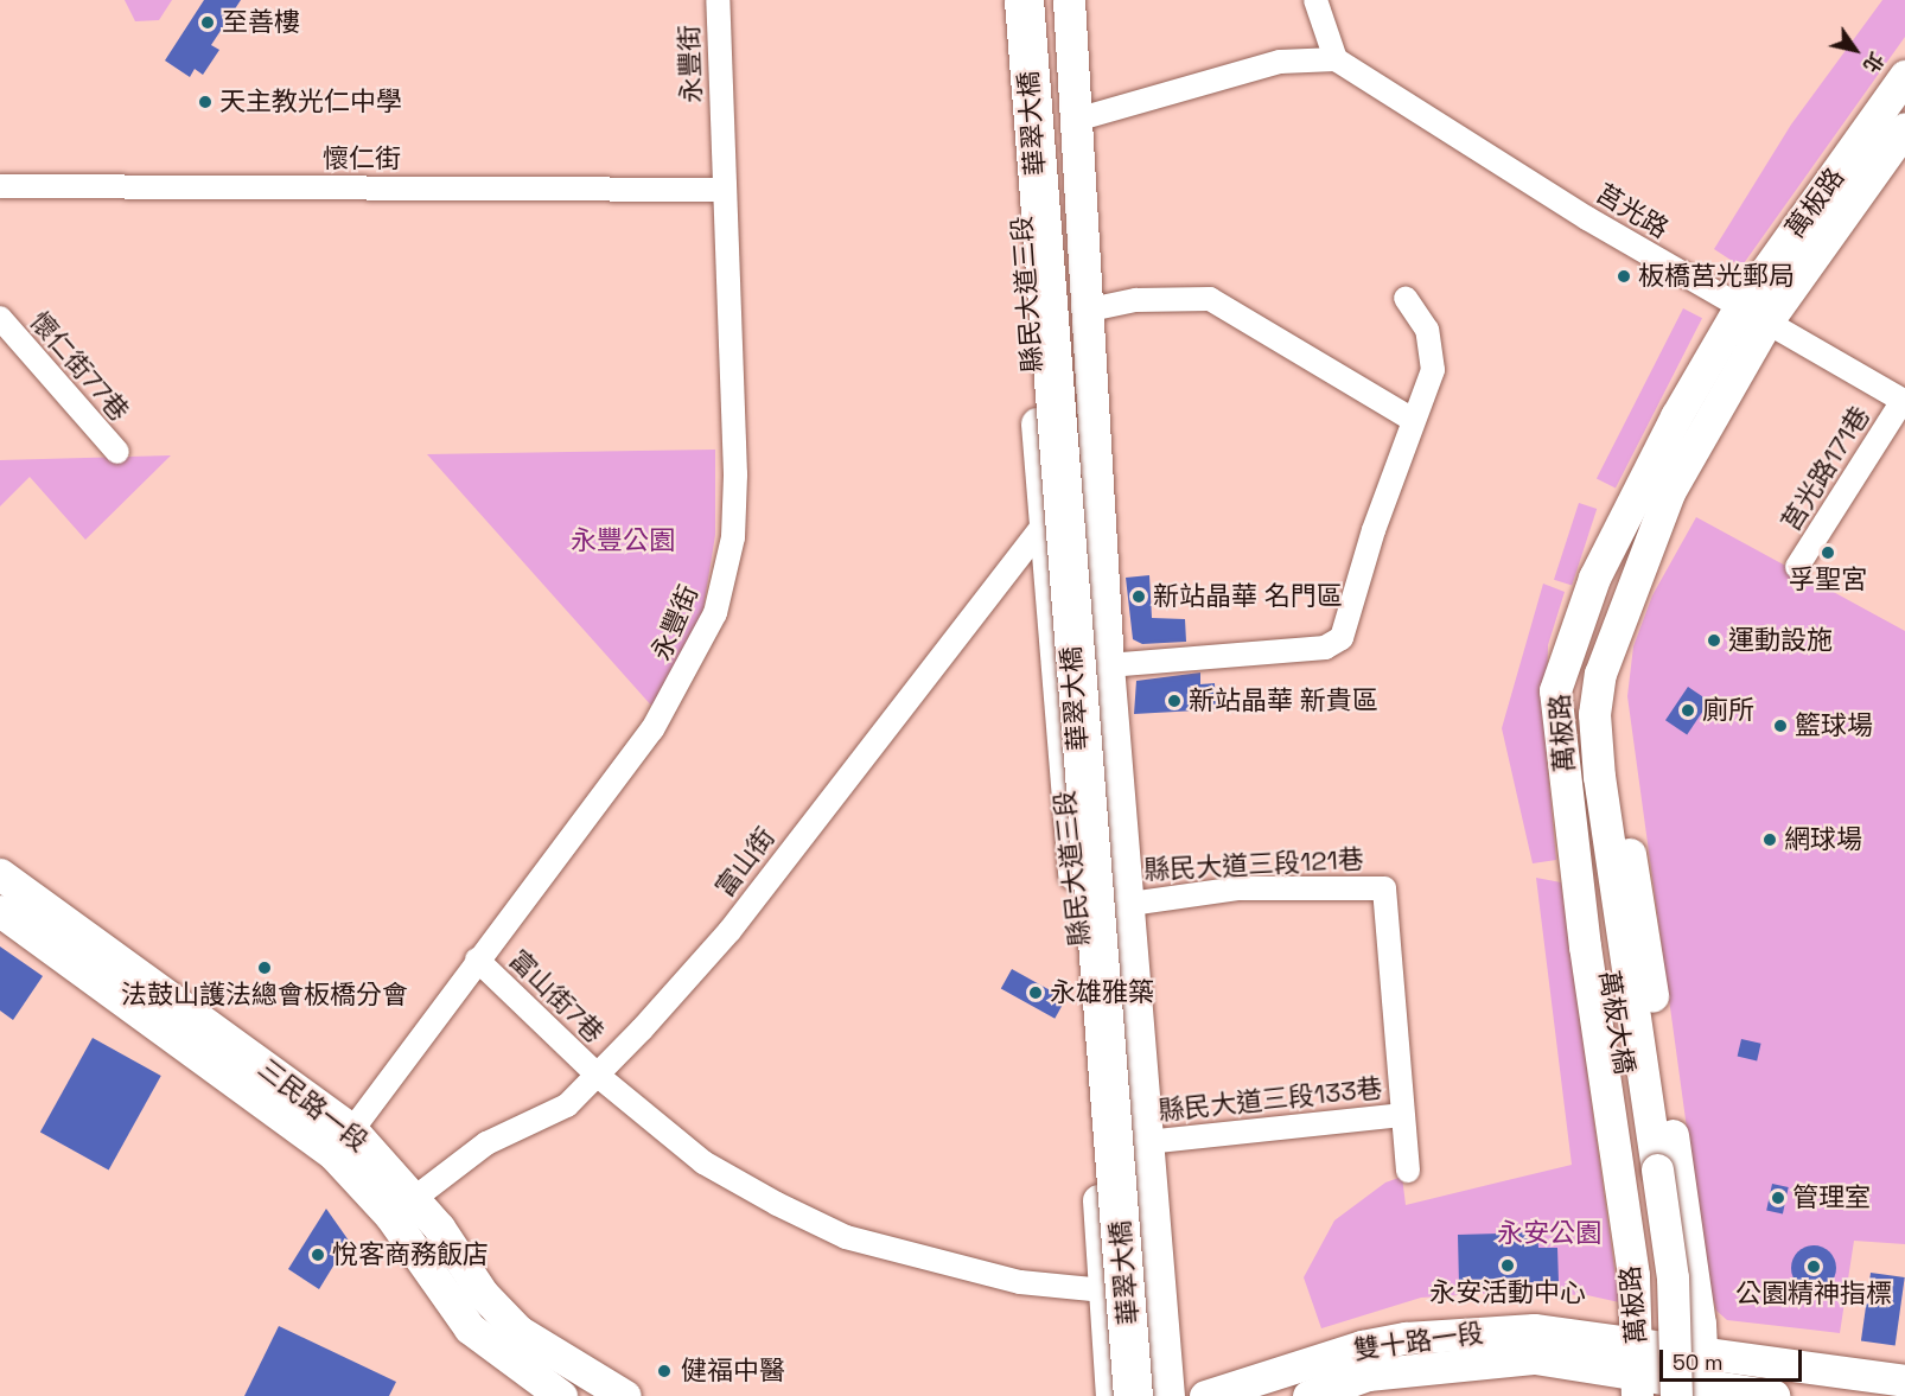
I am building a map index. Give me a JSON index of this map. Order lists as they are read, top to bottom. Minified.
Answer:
{"streets":{"highway":["華翠大橋"],"street":["永豐街","懷仁街","萬板路","莒光路","縣民大道三段","懷仁街77巷","莒光路171巷","富山街","縣民大道三段121巷","富山街7巷","萬板大橋","縣民大道三段133巷","三民路一段","雙十路一段"]},"crossings":[["永豐街","懷仁街"],["永豐街","富山街7巷"],["永豐街","三民路一段"],["萬板路","莒光路"],["萬板路","萬板大橋"],["萬板路","雙十路一段"],["莒光路","莒光路171巷"],["縣民大道三段","富山街"],["縣民大道三段","縣民大道三段121巷"],["縣民大道三段","富山街7巷"],["縣民大道三段","縣民大道三段133巷"],["富山街","富山街7巷"],["富山街","三民路一段"],["縣民大道三段121巷","縣民大道三段133巷"],["萬板大橋","雙十路一段"]],"parks":["永豐公園","永安公園"],"places":["至善樓","天主教光仁中學","板橋莒光郵局","孚聖宮","新站晶華 名門區","運動設施","新站晶華 新貴區","廁所","籃球場","網球場","法鼓山護法總會板橋分會","永雄雅築","管理室","悅客商務飯店","永安活動中心","公園精神指標","健福中醫"],"scale_bar":"50 m","north":"bottom right"}
